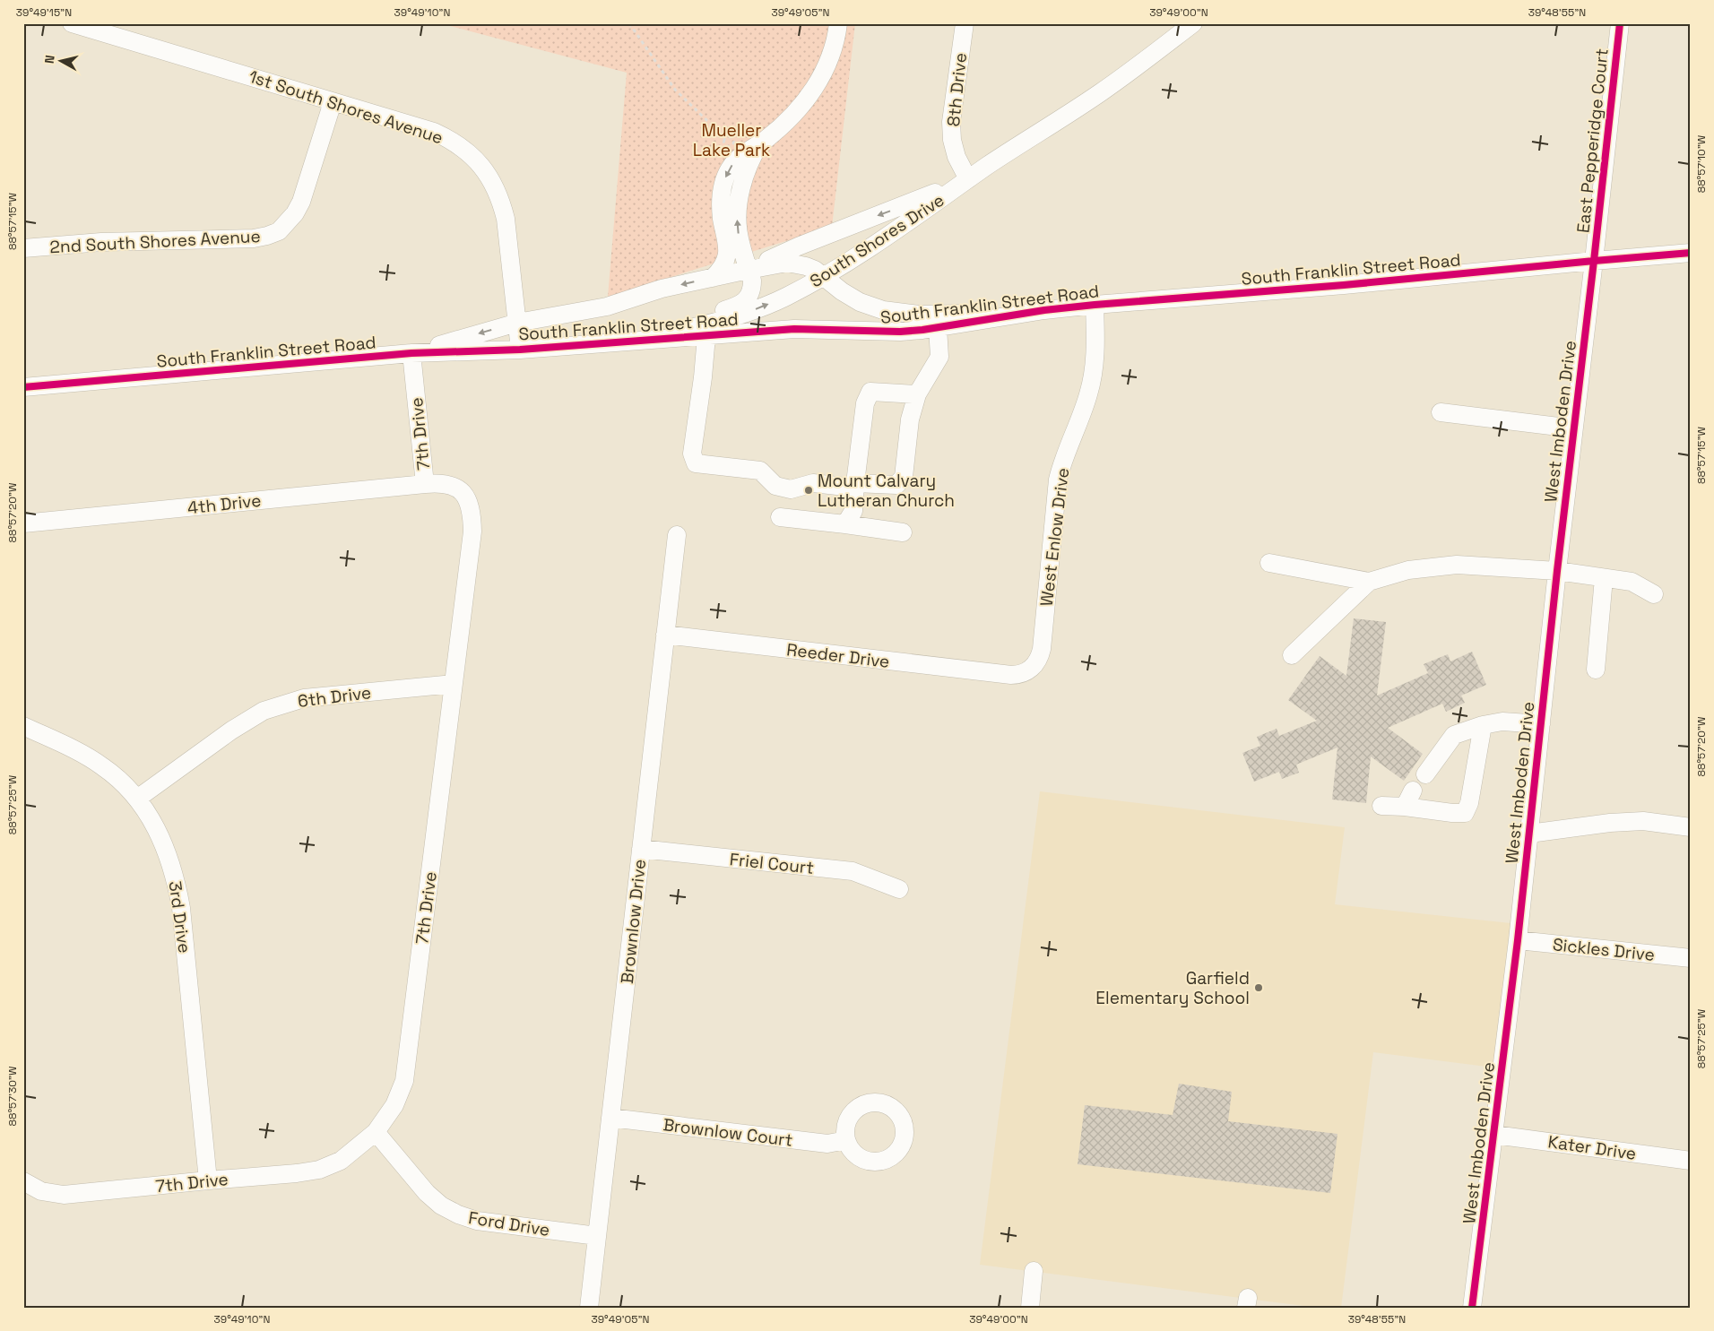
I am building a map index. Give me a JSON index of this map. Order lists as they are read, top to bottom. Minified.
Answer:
{"streets":{"street":["8th Drive","1st South Shores Avenue","East Pepperidge Court","South Shores Drive","2nd South Shores Avenue","South Franklin Street Road","West Imboden Drive","7th Drive","4th Drive","West Enlow Drive","Reeder Drive","6th Drive","Friel Court","3rd Drive","Brownlow Drive","Sickles Drive","Brownlow Court","Kater Drive","Ford Drive"]},"crossings":[["8th Drive","South Shores Drive"],["1st South Shores Avenue","2nd South Shores Avenue"],["1st South Shores Avenue","South Franklin Street Road"],["East Pepperidge Court","South Franklin Street Road"],["East Pepperidge Court","West Imboden Drive"],["South Shores Drive","South Franklin Street Road"],["South Franklin Street Road","West Imboden Drive"],["South Franklin Street Road","7th Drive"],["South Franklin Street Road","West Enlow Drive"],["West Imboden Drive","Sickles Drive"],["West Imboden Drive","Kater Drive"],["7th Drive","4th Drive"],["7th Drive","6th Drive"],["7th Drive","3rd Drive"],["7th Drive","Ford Drive"],["West Enlow Drive","Reeder Drive"],["Reeder Drive","Brownlow Drive"],["6th Drive","3rd Drive"],["Friel Court","Brownlow Drive"],["Brownlow Drive","Brownlow Court"],["Brownlow Drive","Ford Drive"]],"parks":["Mueller Lake Park"],"places":["Mount Calvary Lutheran Church","Garfield Elementary School"],"north":"left","coordinates":["39°49'15\"N","39°49'10\"N","39°49'05\"N","39°49'00\"N","39°48'55\"N","88°57'10\"W","88°57'15\"W","88°57'20\"W","88°57'25\"W","88°57'30\"W"]}
